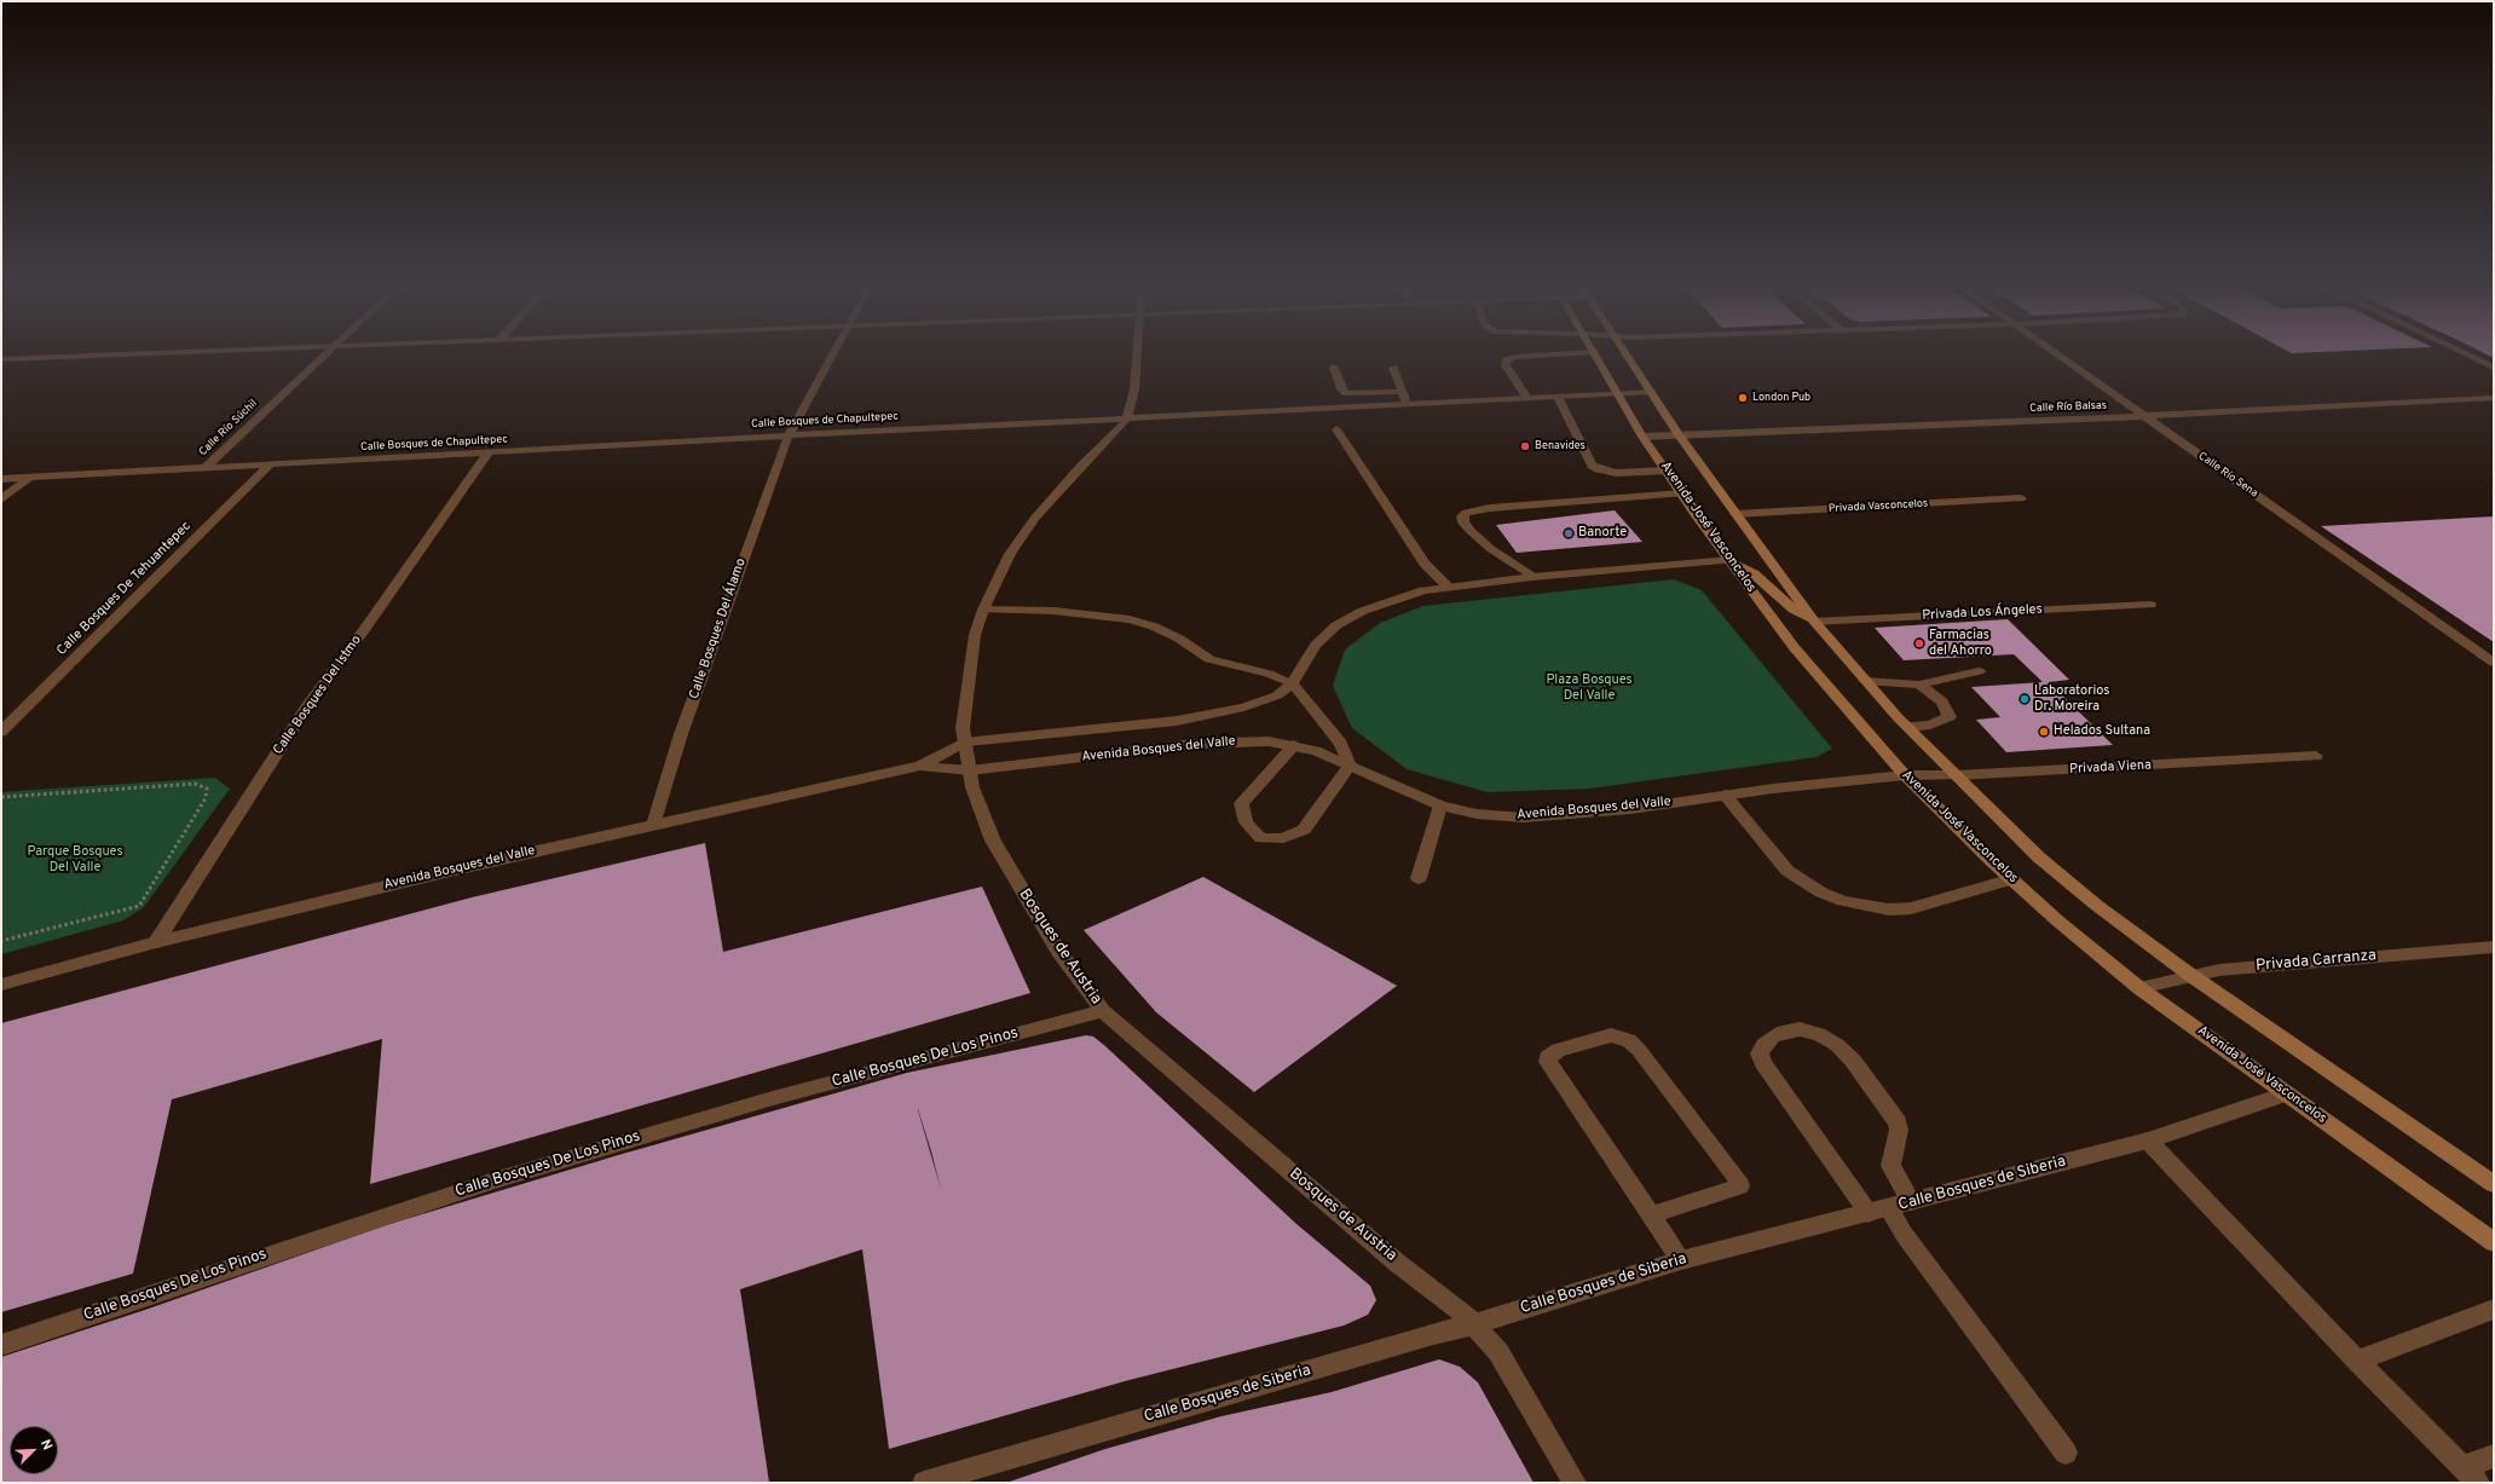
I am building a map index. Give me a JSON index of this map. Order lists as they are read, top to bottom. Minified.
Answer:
{"streets":{"main road":["Avenida José Vasconcelos"],"street":["Calle Río Balsas","Calle Bosques de Chapultepec","Calle Río Súchil","Calle Río Sena","Privada Vasconcelos","Calle Bosques De Tehuantepec","Privada Los Ángeles","Calle Bosques Del Álamo","Calle Bosques Del Istmo","Avenida Bosques del Valle","Privada Viena","Bosques de Austria","Privada Carranza","Calle Bosques De Los Pinos","Calle Bosques de Siberia"]},"crossings":[["Calle Río Balsas","Calle Río Sena"],["Calle Río Balsas","Avenida José Vasconcelos"],["Calle Bosques de Chapultepec","Calle Río Súchil"],["Calle Bosques de Chapultepec","Avenida José Vasconcelos"],["Calle Bosques de Chapultepec","Calle Bosques De Tehuantepec"],["Calle Bosques de Chapultepec","Calle Bosques Del Álamo"],["Calle Bosques de Chapultepec","Calle Bosques Del Istmo"],["Calle Bosques de Chapultepec","Bosques de Austria"],["Avenida José Vasconcelos","Avenida Bosques del Valle"],["Avenida José Vasconcelos","Privada Viena"],["Avenida José Vasconcelos","Privada Carranza"],["Avenida José Vasconcelos","Calle Bosques de Siberia"],["Calle Bosques Del Álamo","Avenida Bosques del Valle"],["Calle Bosques Del Istmo","Avenida Bosques del Valle"],["Avenida Bosques del Valle","Privada Viena"],["Avenida Bosques del Valle","Bosques de Austria"],["Bosques de Austria","Calle Bosques De Los Pinos"],["Bosques de Austria","Calle Bosques de Siberia"]],"parks":["Plaza Bosques Del Valle","Parque Bosques Del Valle"],"places":["London Pub","Benavides","Banorte","Farmacias del Ahorro","Laboratorios Dr. Moreira","Helados Sultana"],"north":"top right"}
